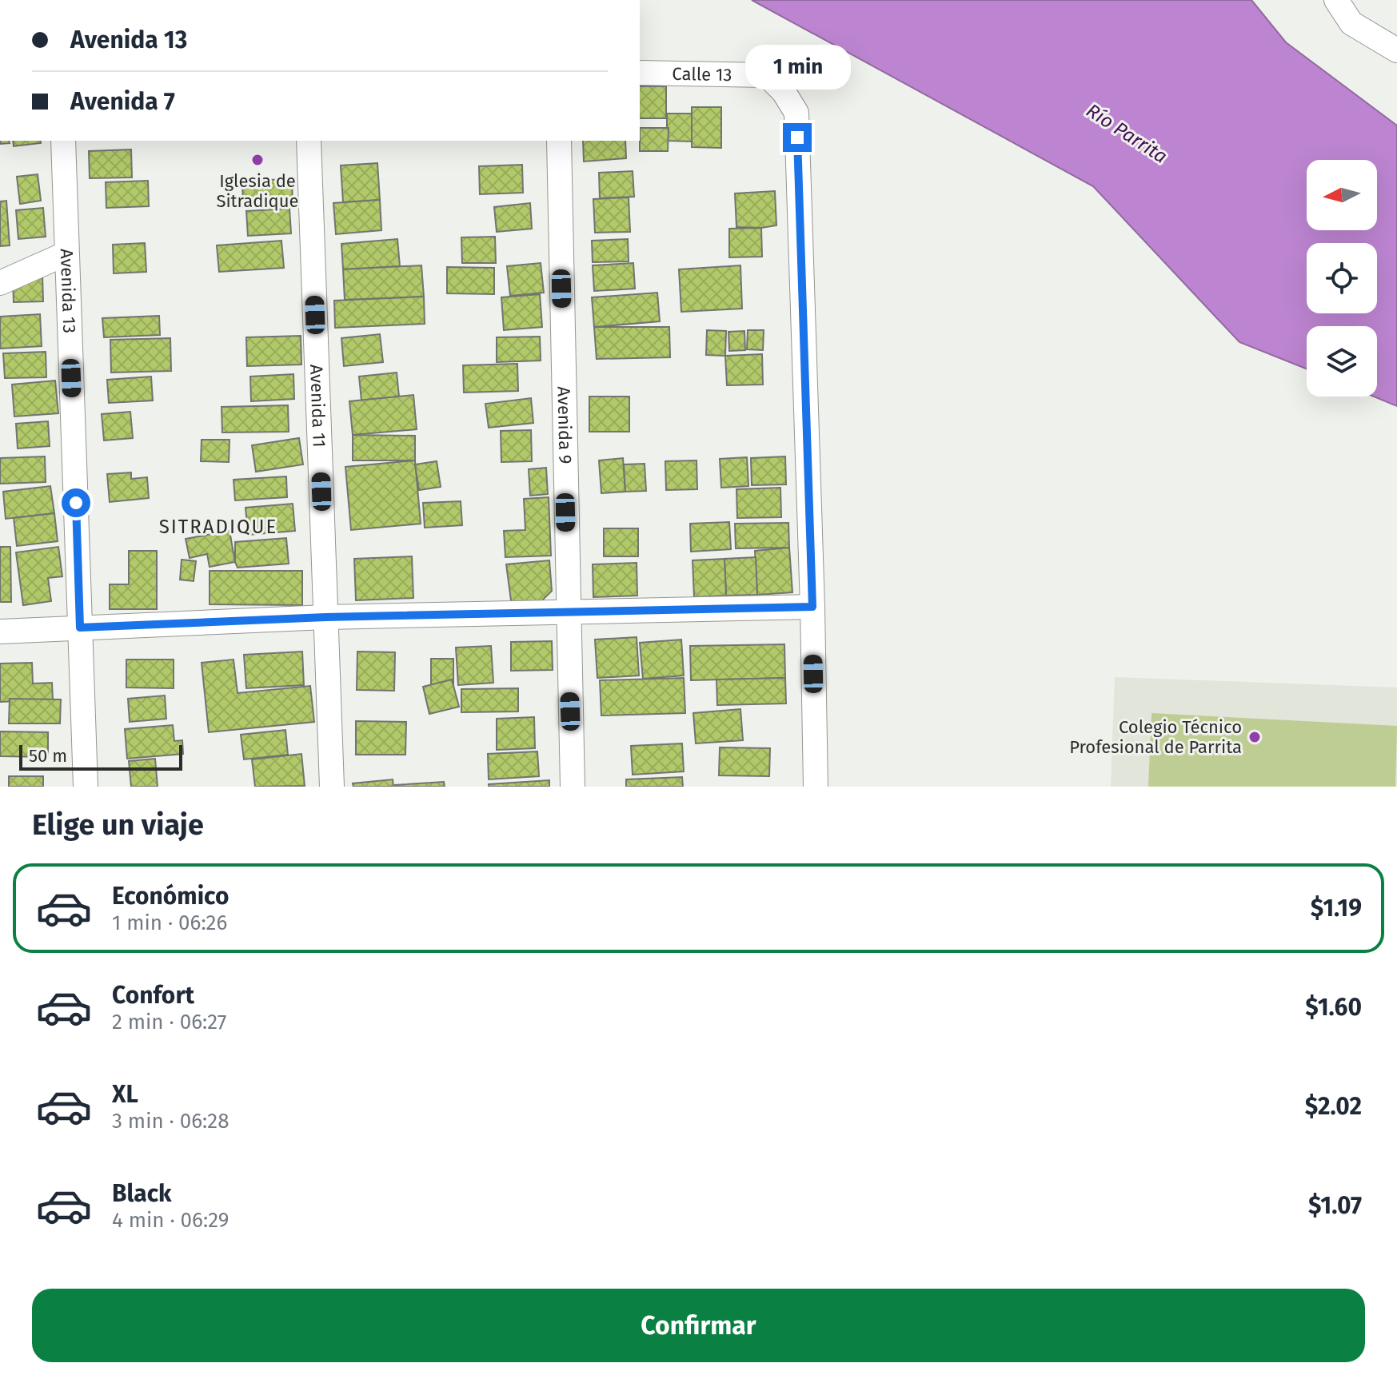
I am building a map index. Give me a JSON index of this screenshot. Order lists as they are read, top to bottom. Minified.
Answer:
{"streets":{"street":["Calle 13","Avenida 13","Avenida 11","Avenida 9"]},"districts":["SITRADIQUE"],"water":["Río Parrita"],"places":["Iglesia de Sitradique","Colegio Técnico Profesional de Parrita"],"scale_bar":"50 m","north":"left","page":{"banner":["Avenida 13","Avenida 7"],"bubble":"1 min","scale":"50 m","heading":"Elige un viaje","list":[{"name":"Económico","note":"1 min · 06:26","value":"$1.19"},{"name":"Confort","note":"2 min · 06:27","value":"$1.60"},{"name":"XL","note":"3 min · 06:28","value":"$2.02"},{"name":"Black","note":"4 min · 06:29","value":"$1.07"}],"buttons":"Confirmar"}}
